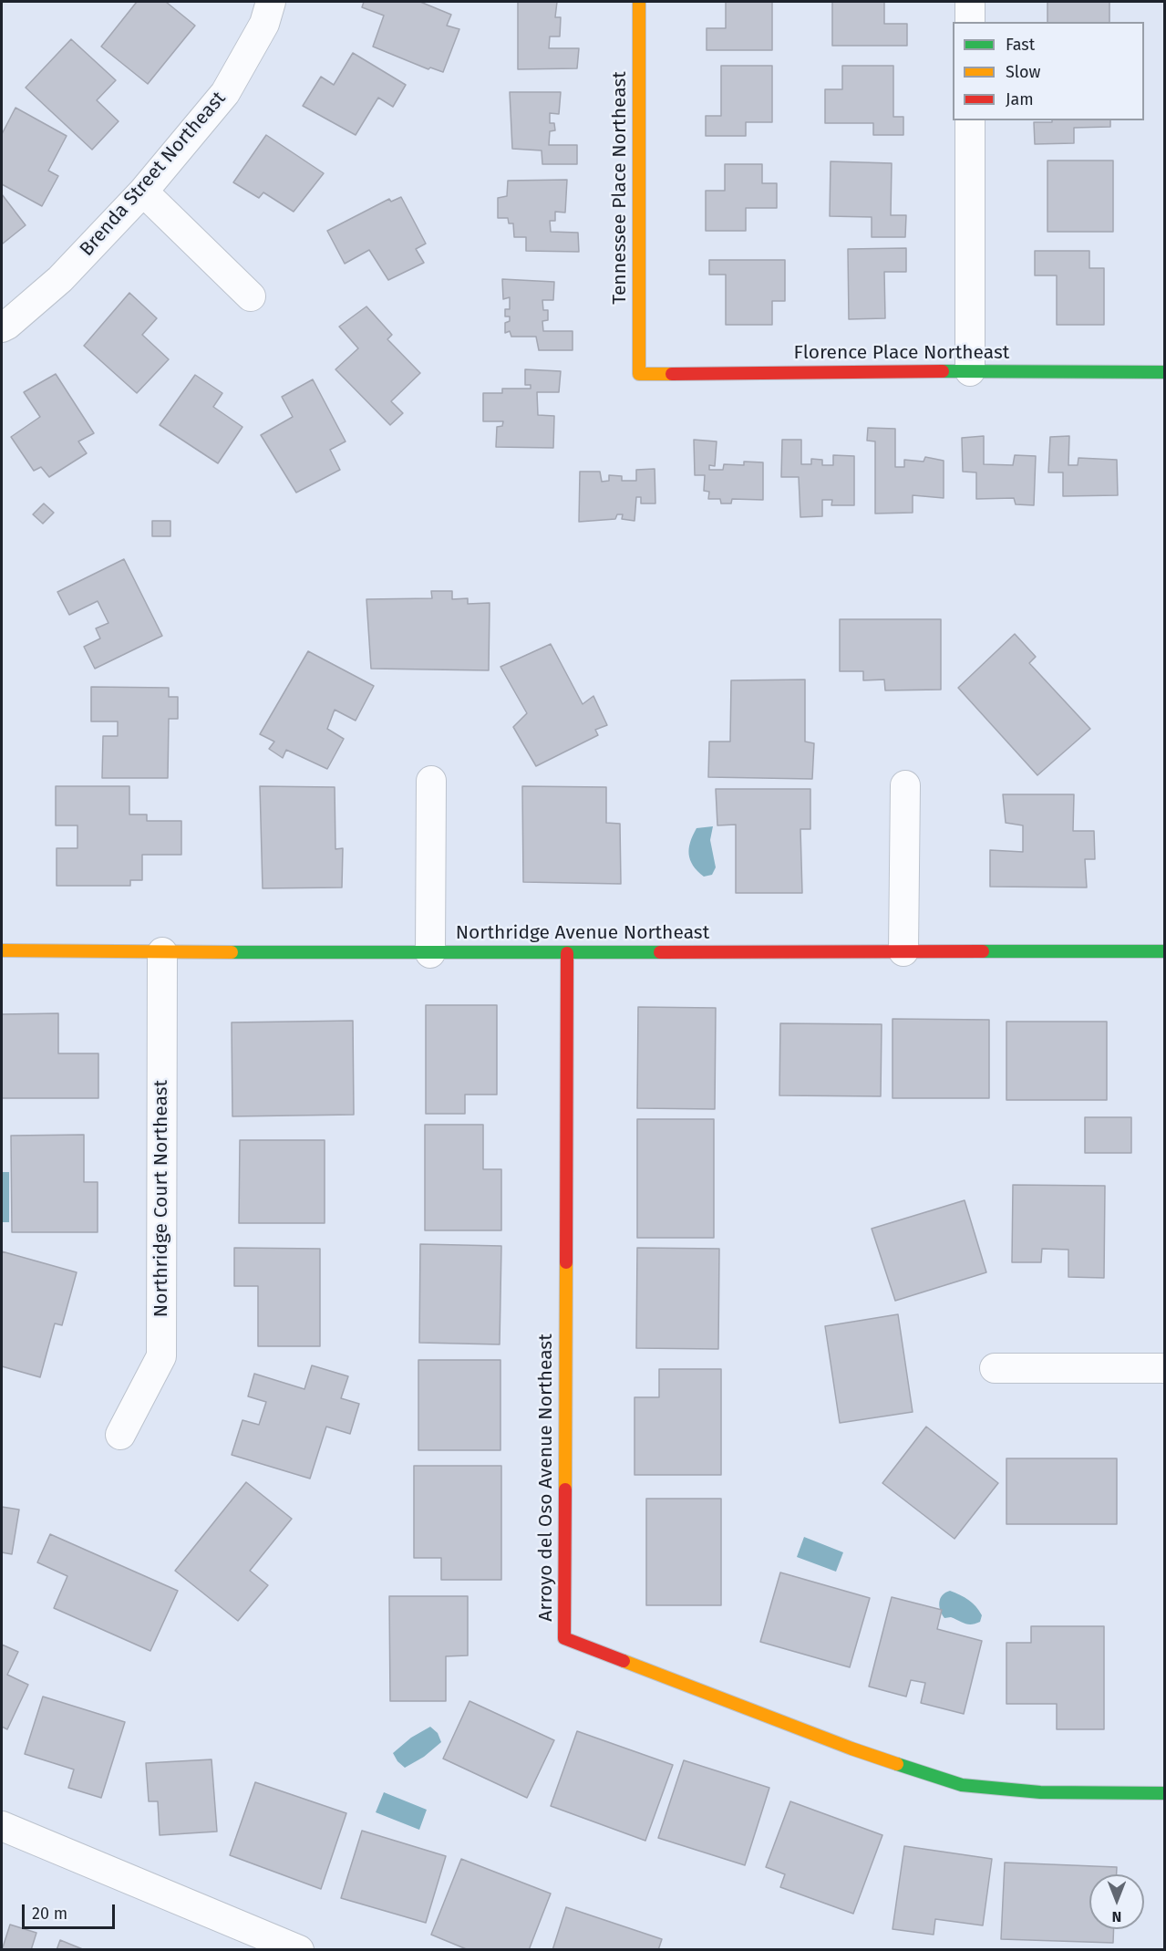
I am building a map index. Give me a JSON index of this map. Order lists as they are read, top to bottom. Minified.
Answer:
{"streets":{"street":["Brenda Street Northeast","Tennessee Place Northeast","Florence Place Northeast","Northridge Avenue Northeast","Northridge Court Northeast","Arroyo del Oso Avenue Northeast"]},"crossings":[["Tennessee Place Northeast","Florence Place Northeast"],["Northridge Avenue Northeast","Northridge Court Northeast"],["Northridge Avenue Northeast","Arroyo del Oso Avenue Northeast"]],"legend":["Fast","Slow","Jam"],"scale_bar":"20 m","north":"bottom"}
